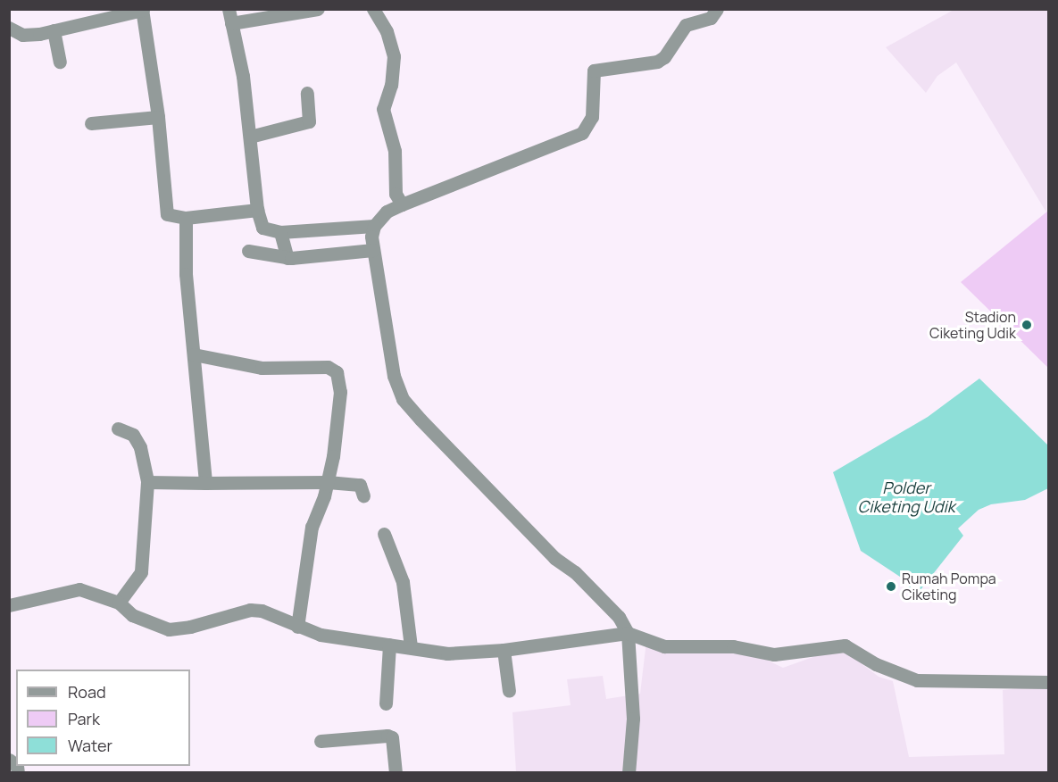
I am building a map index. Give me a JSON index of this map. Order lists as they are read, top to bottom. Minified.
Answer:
{"water":["Polder Ciketing Udik"],"places":["Stadion Ciketing Udik","Rumah Pompa Ciketing"],"legend":["Road","Park","Water"]}
